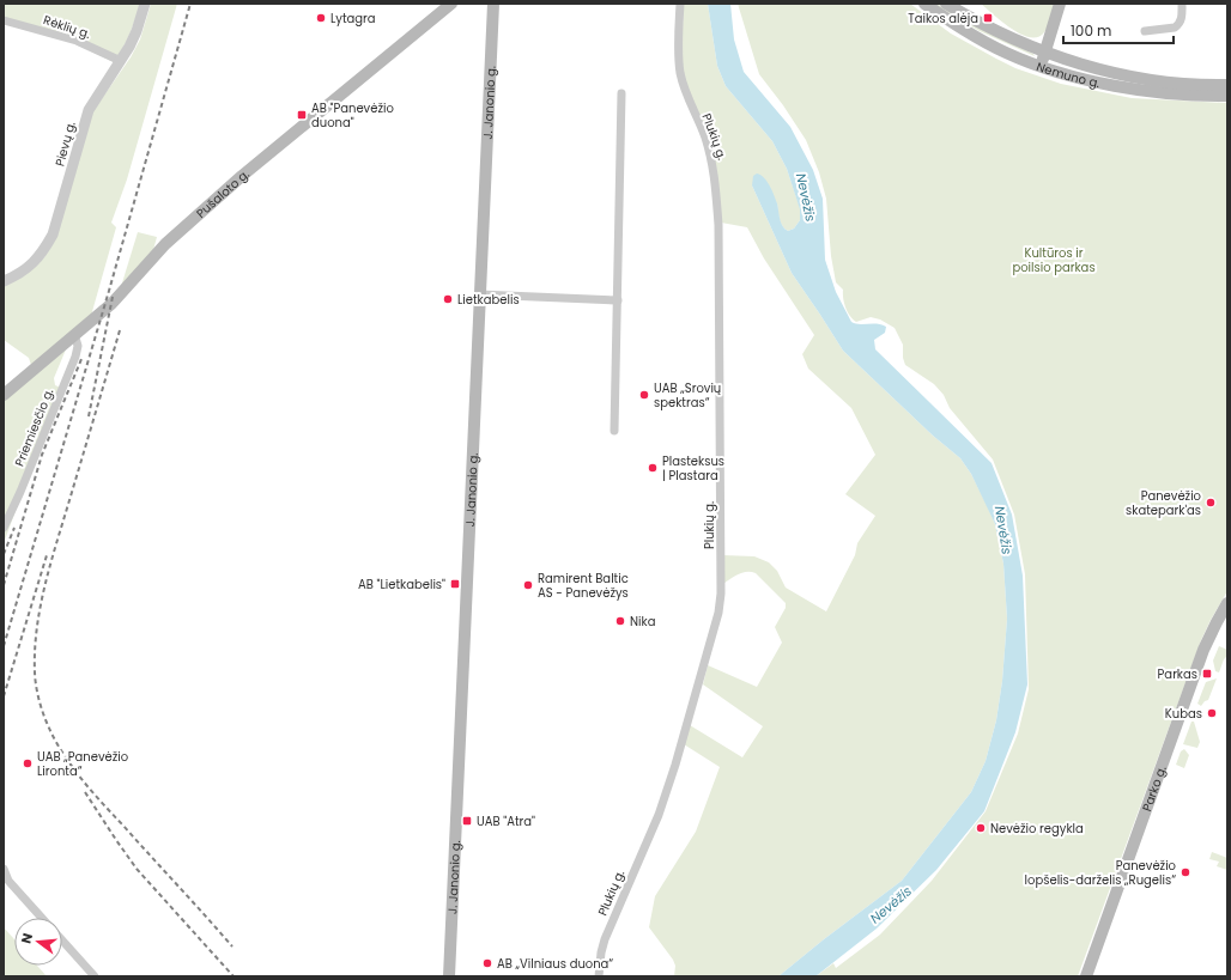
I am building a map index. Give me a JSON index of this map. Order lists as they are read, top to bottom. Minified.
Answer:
{"streets":{"main road":["Nemuno g.","J. Janonio g.","Pušaloto g.","Parko g."],"street":["Rėklių g.","Plukių g.","Pievų g.","Priemiesčio g."]},"crossings":[["Rėklių g.","Pievų g."],["Pušaloto g.","Priemiesčio g."]],"water":["Nevėžis"],"parks":["Kultūros ir poilsio parkas"],"places":{"other":["Lytagra","Lietkabelis","UAB „Srovių spektras“","Plasteksus | Plastara","Panevėžio skatepark'as","Ramirent Baltic AS - Panevėžys","Nika","Kubas","UAB „Panevėžio Lironta“","Nevėžio regykla","Panevėžio lopšelis-darželis „Rugelis“","AB „Vilniaus duona“"],"transit":["Taikos alėja","AB \"Panevėžio duona\"","AB \"Lietkabelis\"","Parkas","UAB \"Atra\""]},"scale_bar":"100 m","north":"left"}
